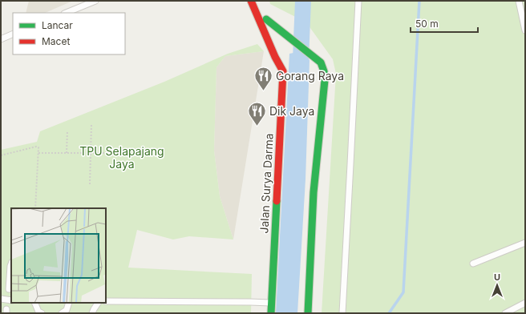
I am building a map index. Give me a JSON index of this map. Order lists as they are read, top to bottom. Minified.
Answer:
{"streets":{"main road":["Jalan Surya Darma"]},"parks":["TPU Selapajang Jaya"],"places":{"restaurant":["Gorang Raya","Dik Jaya"]},"legend":["Lancar","Macet"],"scale_bar":"50 m","north":"top"}
